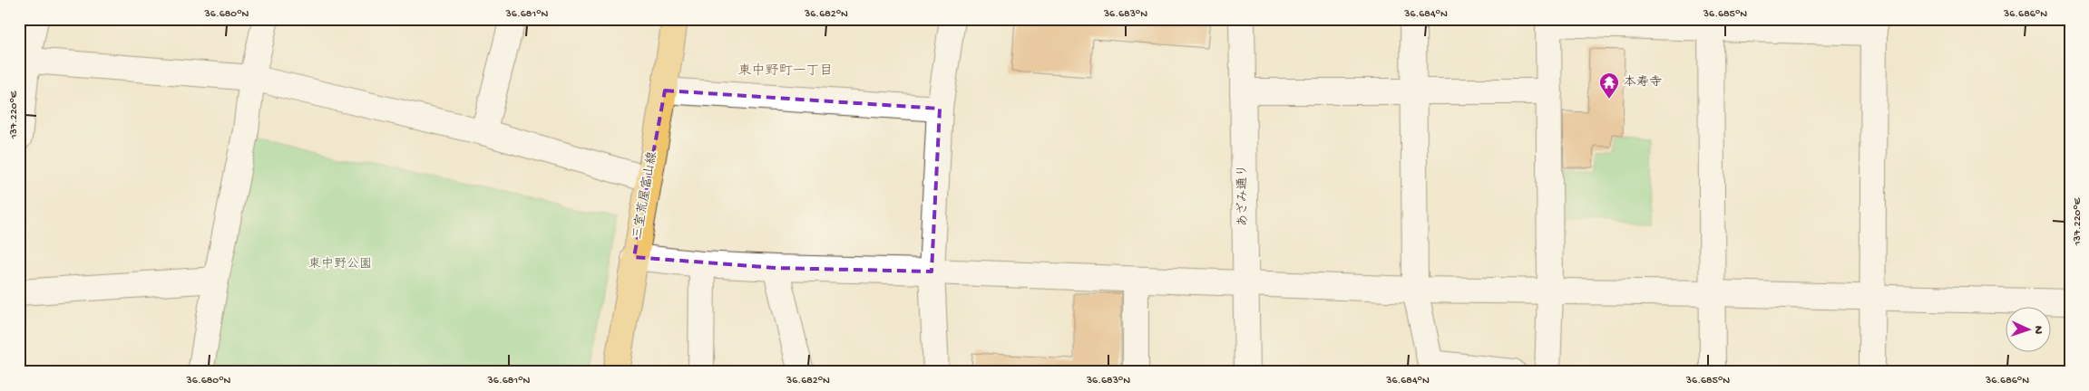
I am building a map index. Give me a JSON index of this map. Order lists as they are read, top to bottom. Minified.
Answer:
{"streets":{"main road":["三室荒屋富山線"],"street":["あざみ通り"]},"districts":["東中野町一丁目"],"parks":["東中野公園"],"places":{"temple":["本寿寺"]},"north":"right","coordinates":["36.680°N","36.681°N","36.682°N","36.683°N","36.684°N","36.685°N","36.686°N","137.220°E"]}
